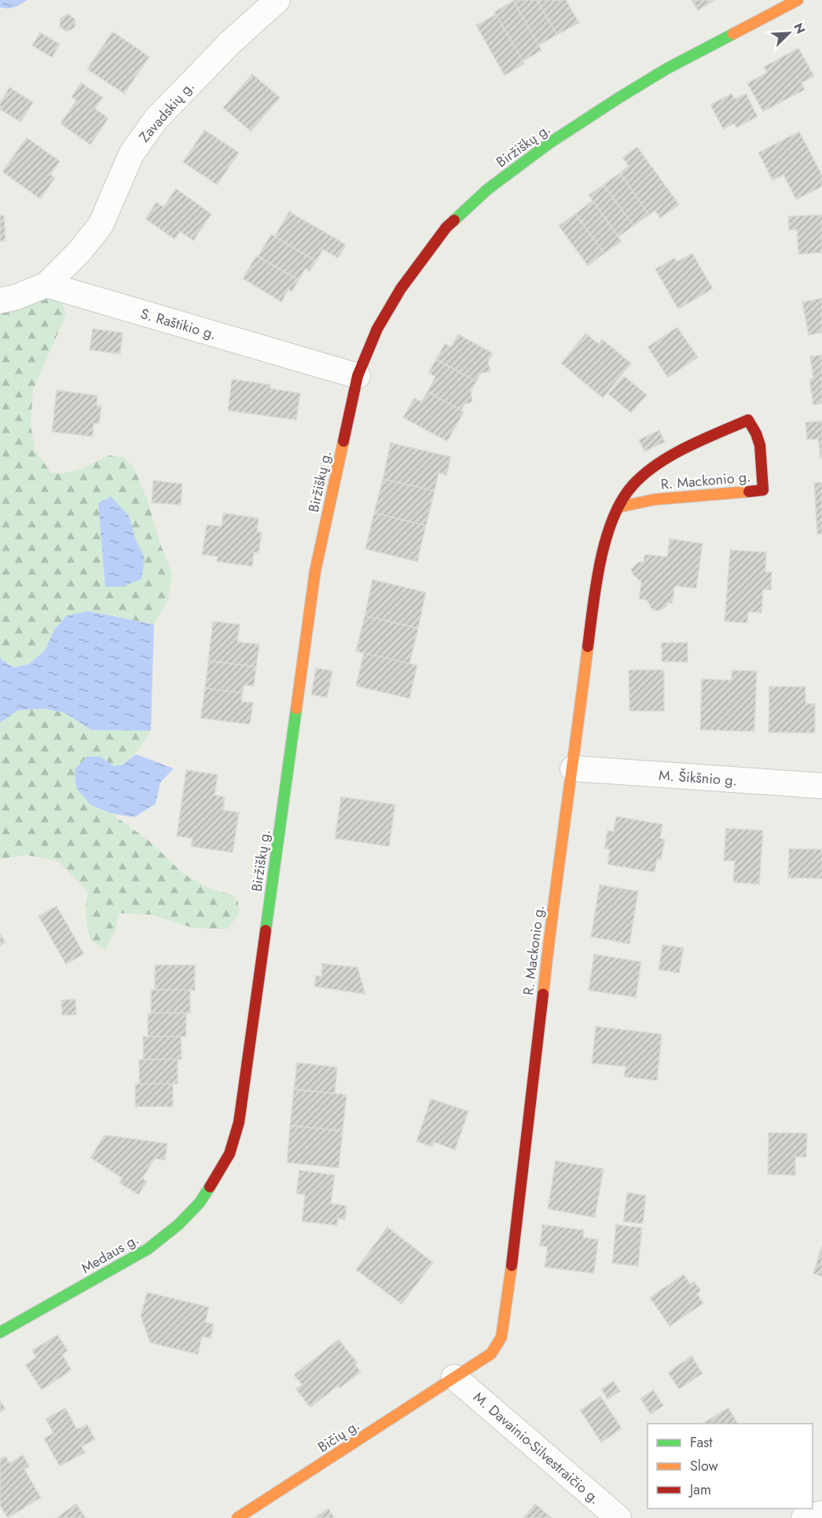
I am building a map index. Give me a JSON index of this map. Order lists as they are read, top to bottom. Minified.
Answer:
{"streets":{"street":["Zavadskių g.","Biržiškų g.","S. Raštikio g.","R. Mackonio g.","M. Šikšnio g.","Medaus g.","Bičių g.","M. Davainio-Silvestraičio g."]},"crossings":[["Zavadskių g.","S. Raštikio g."],["Biržiškų g.","S. Raštikio g."],["Biržiškų g.","Medaus g."],["R. Mackonio g.","M. Šikšnio g."],["R. Mackonio g.","Bičių g."],["R. Mackonio g.","M. Davainio-Silvestraičio g."],["Bičių g.","M. Davainio-Silvestraičio g."]],"legend":["Fast","Slow","Jam"],"north":"top right"}
